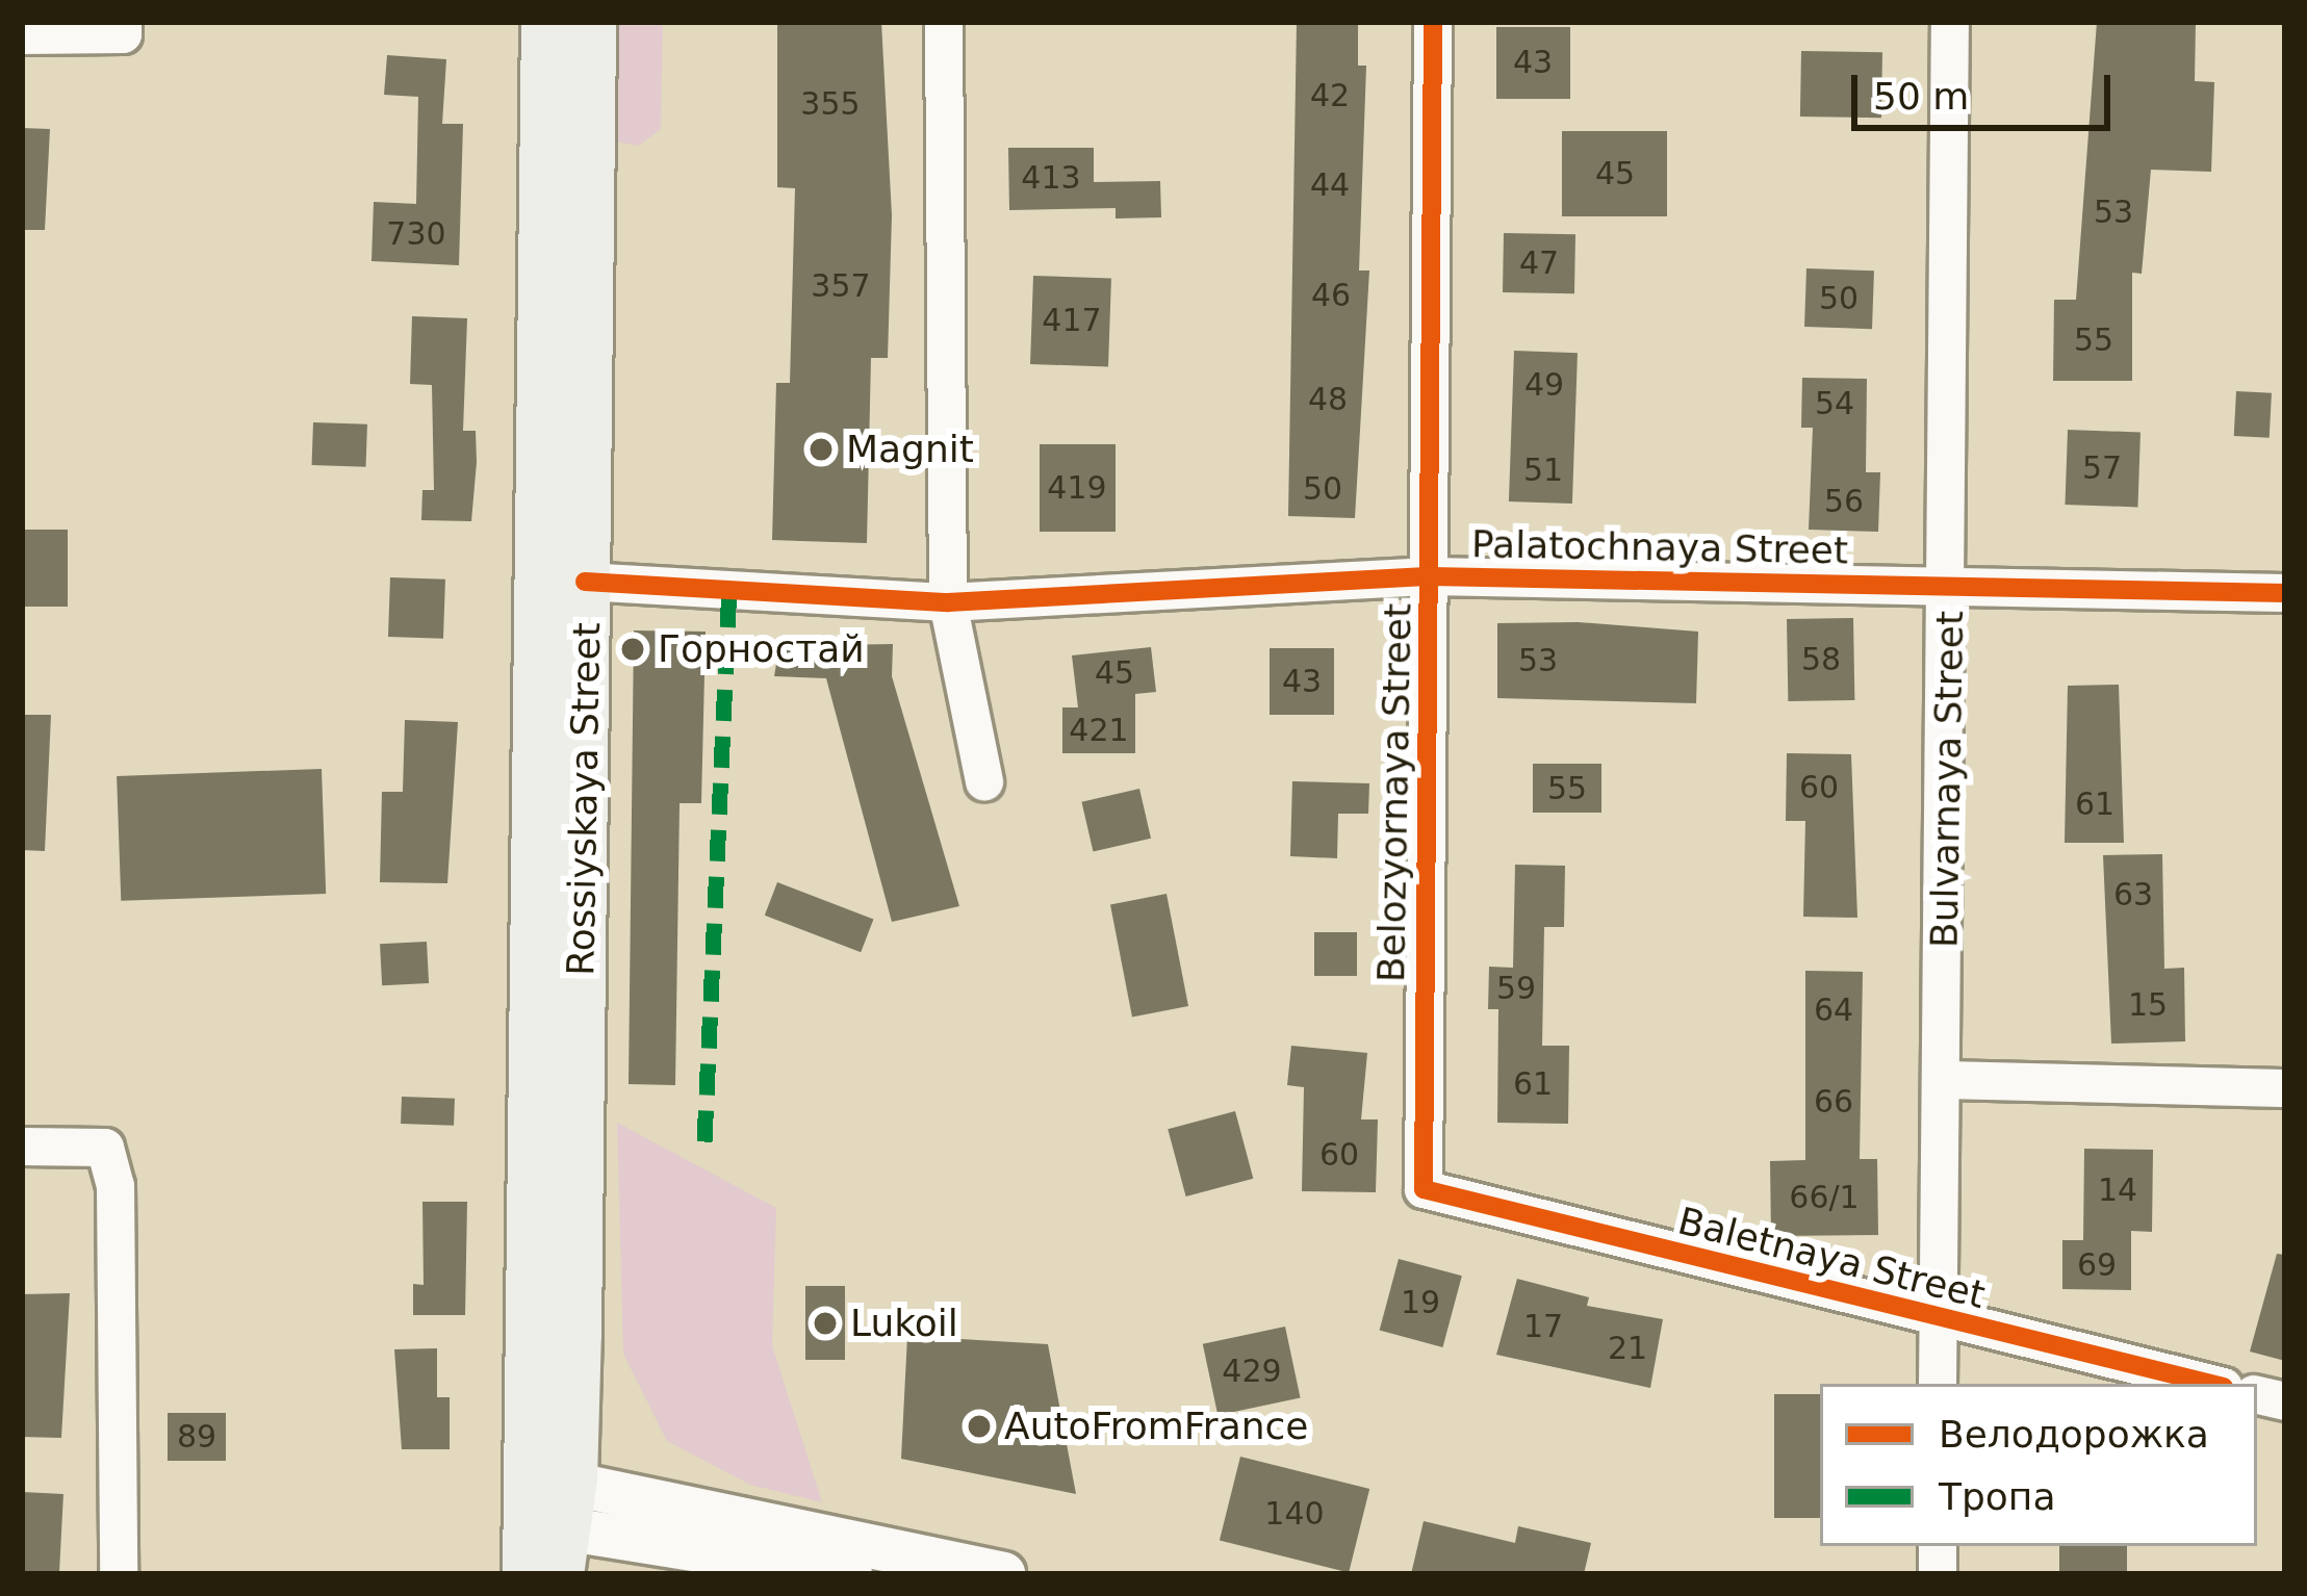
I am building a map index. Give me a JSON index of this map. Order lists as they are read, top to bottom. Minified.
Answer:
{"streets":{"main road":["Rossiyskaya Street"],"street":["Palatochnaya Street","Bulvarnaya Street","Belozyornaya Street","Baletnaya Street"]},"crossings":[["Palatochnaya Street","Bulvarnaya Street"],["Palatochnaya Street","Belozyornaya Street"],["Palatochnaya Street","Rossiyskaya Street"],["Bulvarnaya Street","Baletnaya Street"],["Belozyornaya Street","Baletnaya Street"]],"places":["Magnit","Горностай","Lukoil","AutoFromFrance"],"house_numbers":["43","42","355","45","413","44","53","730","47","357","46","50","417","55","49","48","54","57","51","419","50","56","58","53","45","43","421","60","55","61","63","59","15","64","61","66","60","14","66/1","69","19","17","21","429","89","140"],"legend":["Велодорожка","Тропа"],"scale_bar":"50 m"}
